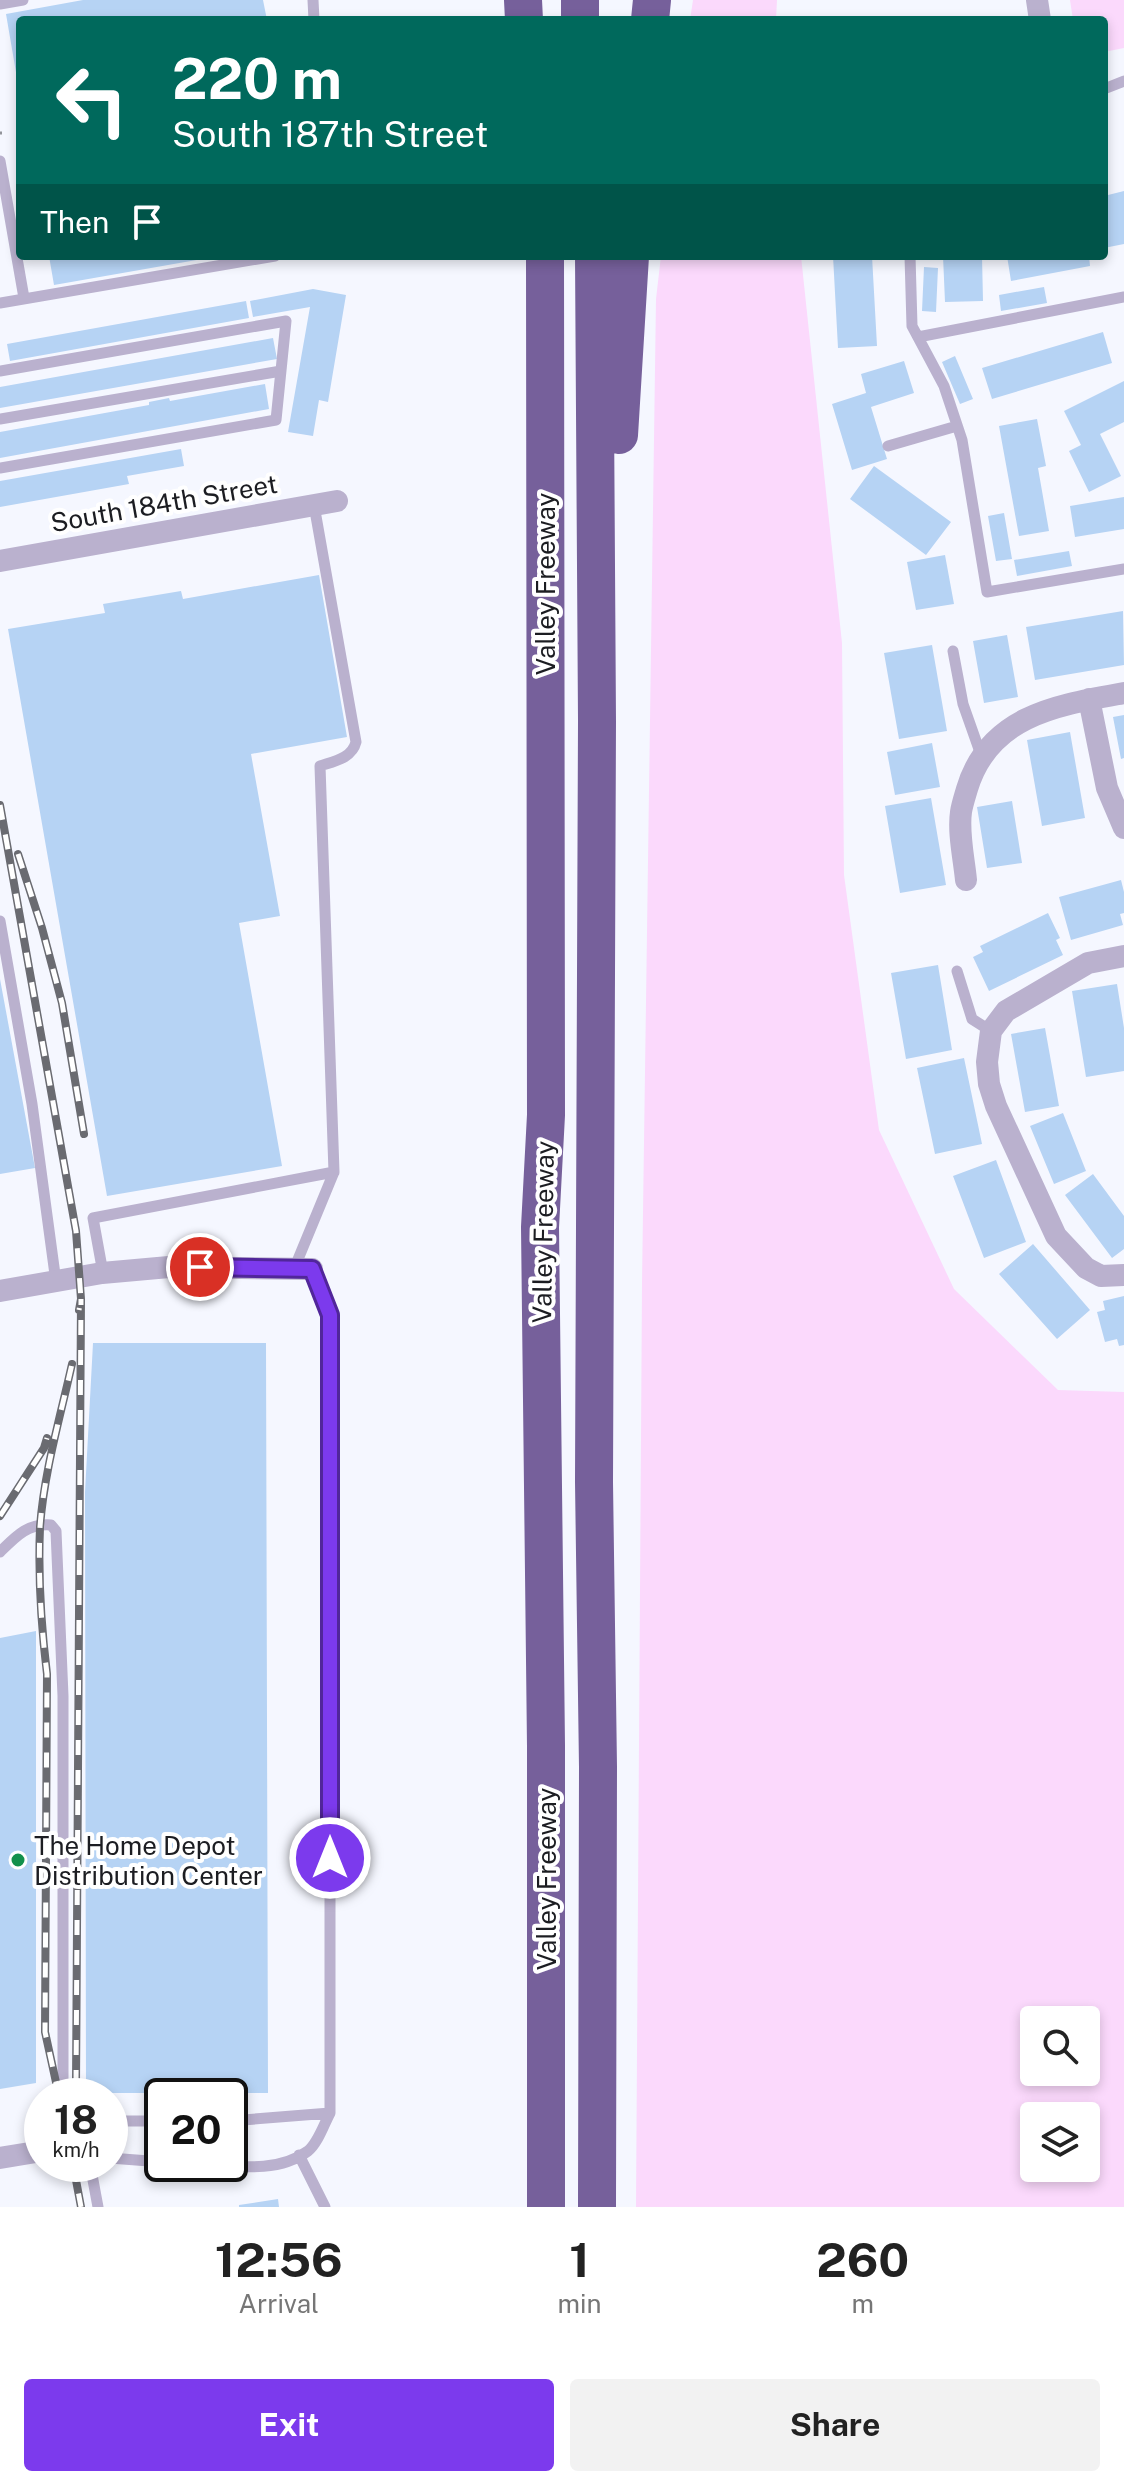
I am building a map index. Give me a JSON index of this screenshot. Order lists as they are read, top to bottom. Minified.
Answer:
{"streets":{"highway":["Valley Freeway"],"street":["South 184th Street"]},"places":["The Home Depot Distribution Center"],"page":{"turn":["220 m","South 187th Street"],"then":"Then","speed":"18 km/h","limit":"20","eta":["12:56","Arrival","1","min","260","m"],"buttons":["Exit","Share"]}}
